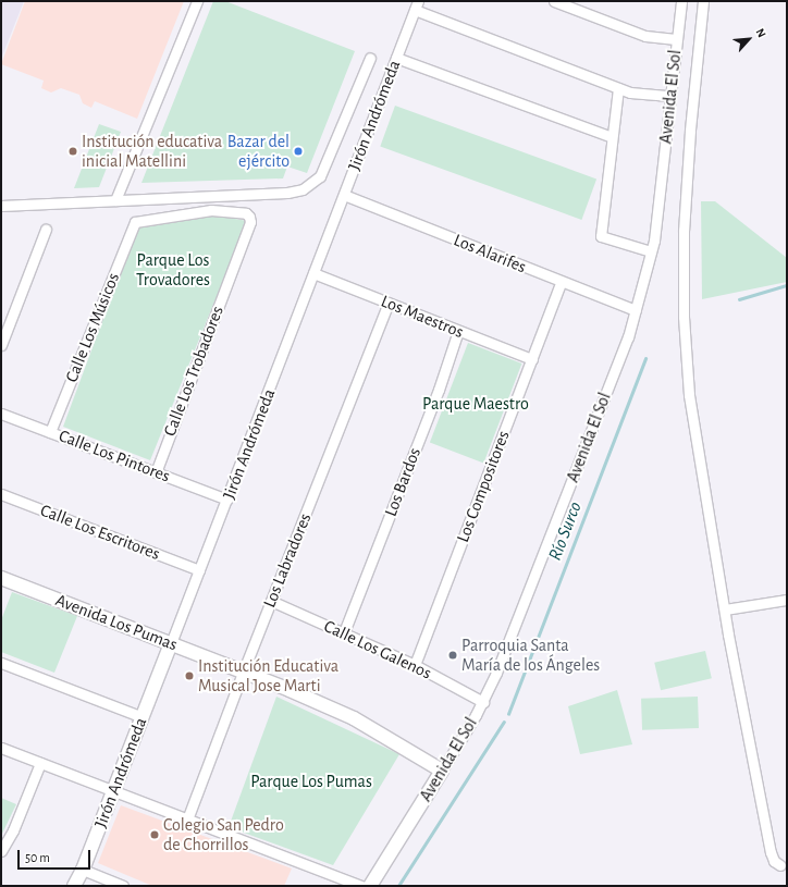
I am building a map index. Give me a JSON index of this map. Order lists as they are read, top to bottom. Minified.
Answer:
{"streets":{"street":["Avenida El Sol","Jirón Andrómeda","Los Alarifes","Los Maestros","Calle Los Músicos","Calle Los Trobadores","Calle Los Pintores","Los Bardos","Los Compositores","Calle Los Escritores","Los Labradores","Avenida Los Pumas","Calle Los Galenos"]},"crossings":[["Avenida El Sol","Los Alarifes"],["Avenida El Sol","Avenida Los Pumas"],["Avenida El Sol","Calle Los Galenos"],["Jirón Andrómeda","Los Alarifes"],["Jirón Andrómeda","Los Maestros"],["Jirón Andrómeda","Calle Los Pintores"],["Jirón Andrómeda","Calle Los Escritores"],["Jirón Andrómeda","Avenida Los Pumas"],["Los Alarifes","Los Compositores"],["Los Maestros","Los Bardos"],["Los Maestros","Los Compositores"],["Los Maestros","Los Labradores"],["Calle Los Músicos","Calle Los Trobadores"],["Calle Los Músicos","Calle Los Pintores"],["Calle Los Trobadores","Calle Los Pintores"],["Los Bardos","Calle Los Galenos"],["Los Compositores","Calle Los Galenos"],["Los Labradores","Avenida Los Pumas"],["Los Labradores","Calle Los Galenos"]],"water":["Río Surco"],"parks":["Parque Los Trovadores","Parque Maestro","Parque Los Pumas"],"places":["Institución educativa inicial Matellini","Bazar del ejército","Parroquia Santa María de los Ángeles","Institución Educativa Musical Jose Marti","Colegio San Pedro de Chorrillos"],"scale_bar":"50 m","north":"top right"}
